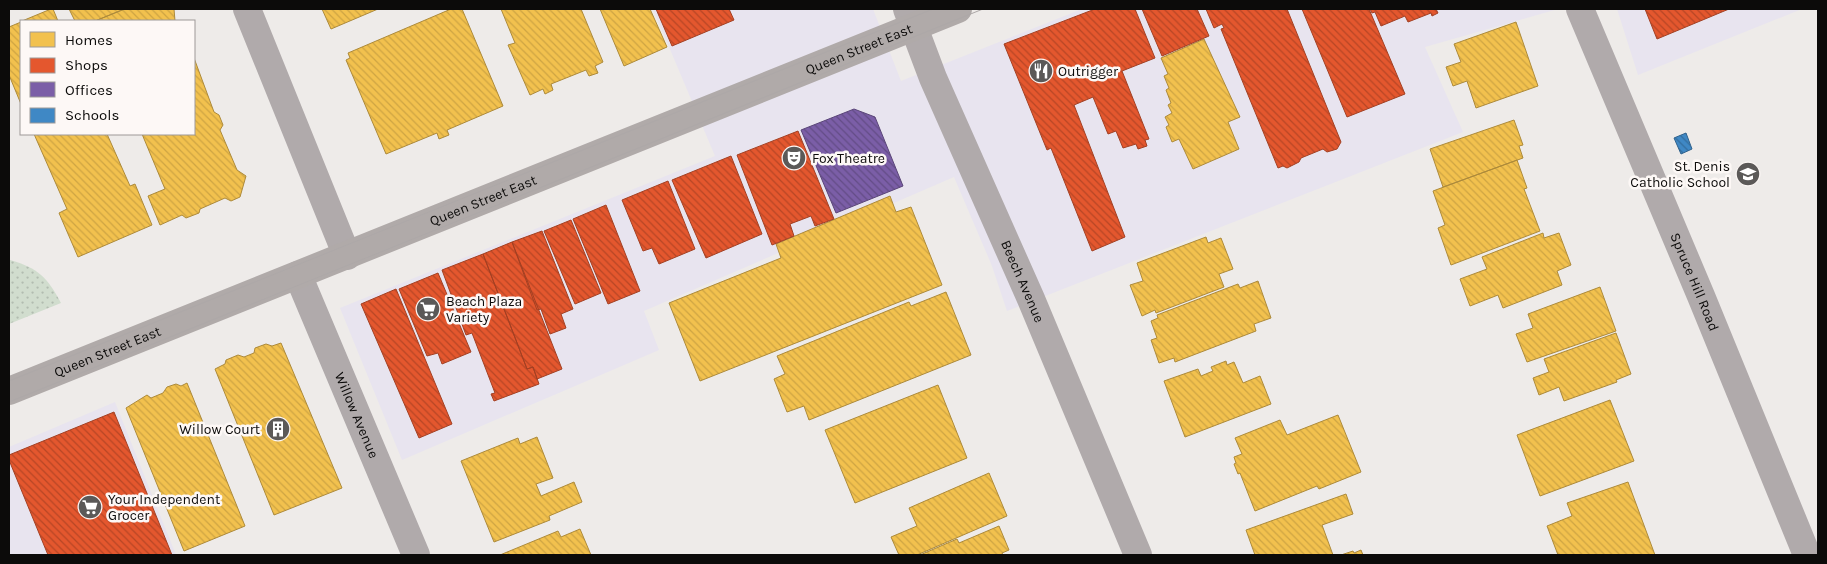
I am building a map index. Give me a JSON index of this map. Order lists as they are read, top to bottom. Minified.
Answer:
{"streets":{"main road":["Queen Street East"],"street":["Spruce Hill Road","Beech Avenue","Willow Avenue"]},"crossings":[["Queen Street East","Beech Avenue"],["Queen Street East","Willow Avenue"]],"places":{"restaurant":["Outrigger"],"theatre":["Fox Theatre"],"school or university":["St. Denis Catholic School"],"supermarket":["Beach Plaza Variety","Your Independent Grocer"],"building":["Willow Court"]},"legend":["Homes","Shops","Offices","Schools"]}
